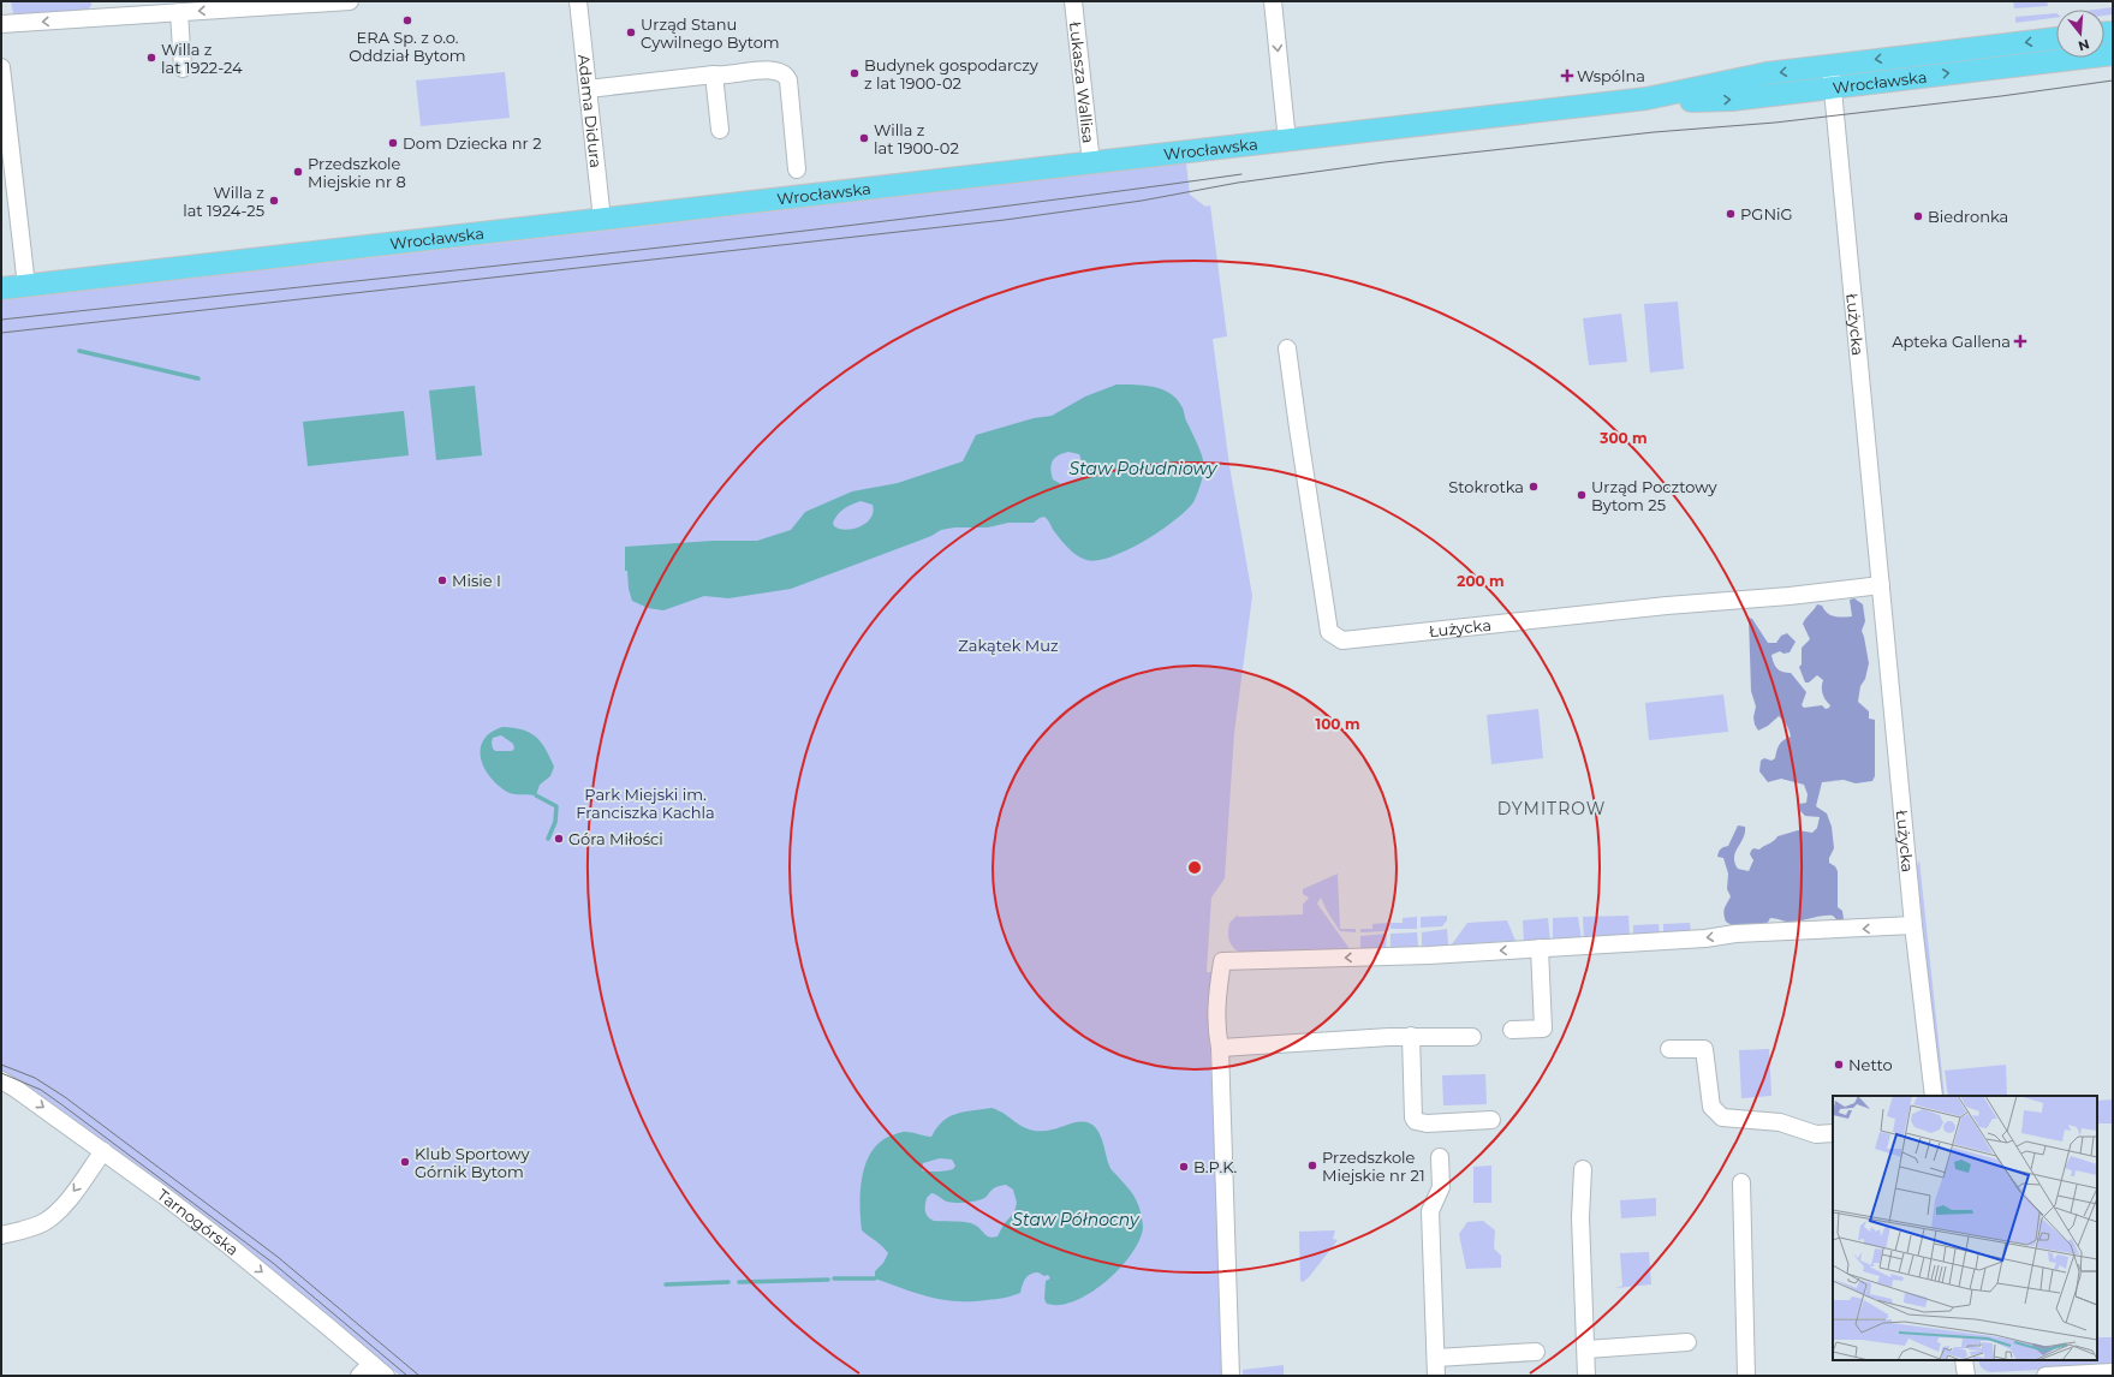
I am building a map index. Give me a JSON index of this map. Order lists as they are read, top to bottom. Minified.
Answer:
{"streets":{"main road":["Wrocławska"],"street":["Łukasza Wallisa","Adama Didura","Łużycka","Tarnogórska"]},"crossings":[["Wrocławska","Łukasza Wallisa"],["Wrocławska","Adama Didura"],["Wrocławska","Łużycka"]],"one_way":["Tarnogórska"],"districts":["DYMITROW"],"water":["Staw Południowy","Staw Północny"],"parks":["Zakątek Muz","Park Miejski im. Franciszka Kachla"],"places":{"other":["ERA Sp. z o.o. Oddział Bytom","Urząd Stanu Cywilnego Bytom","Willa z lat 1922-24","Budynek gospodarczy z lat 1900-02","Willa z lat 1900-02","Dom Dziecka nr 2","Przedszkole Miejskie nr 8","Willa z lat 1924-25","PGNiG","Biedronka","Stokrotka","Urząd Pocztowy Bytom 25","Misie I","Góra Miłości","Netto","Klub Sportowy Górnik Bytom","Przedszkole Miejskie nr 21","B.P.K."],"health":["Wspólna","Apteka Gallena"]},"north":"bottom","rings":["300 m","200 m","100 m"]}
